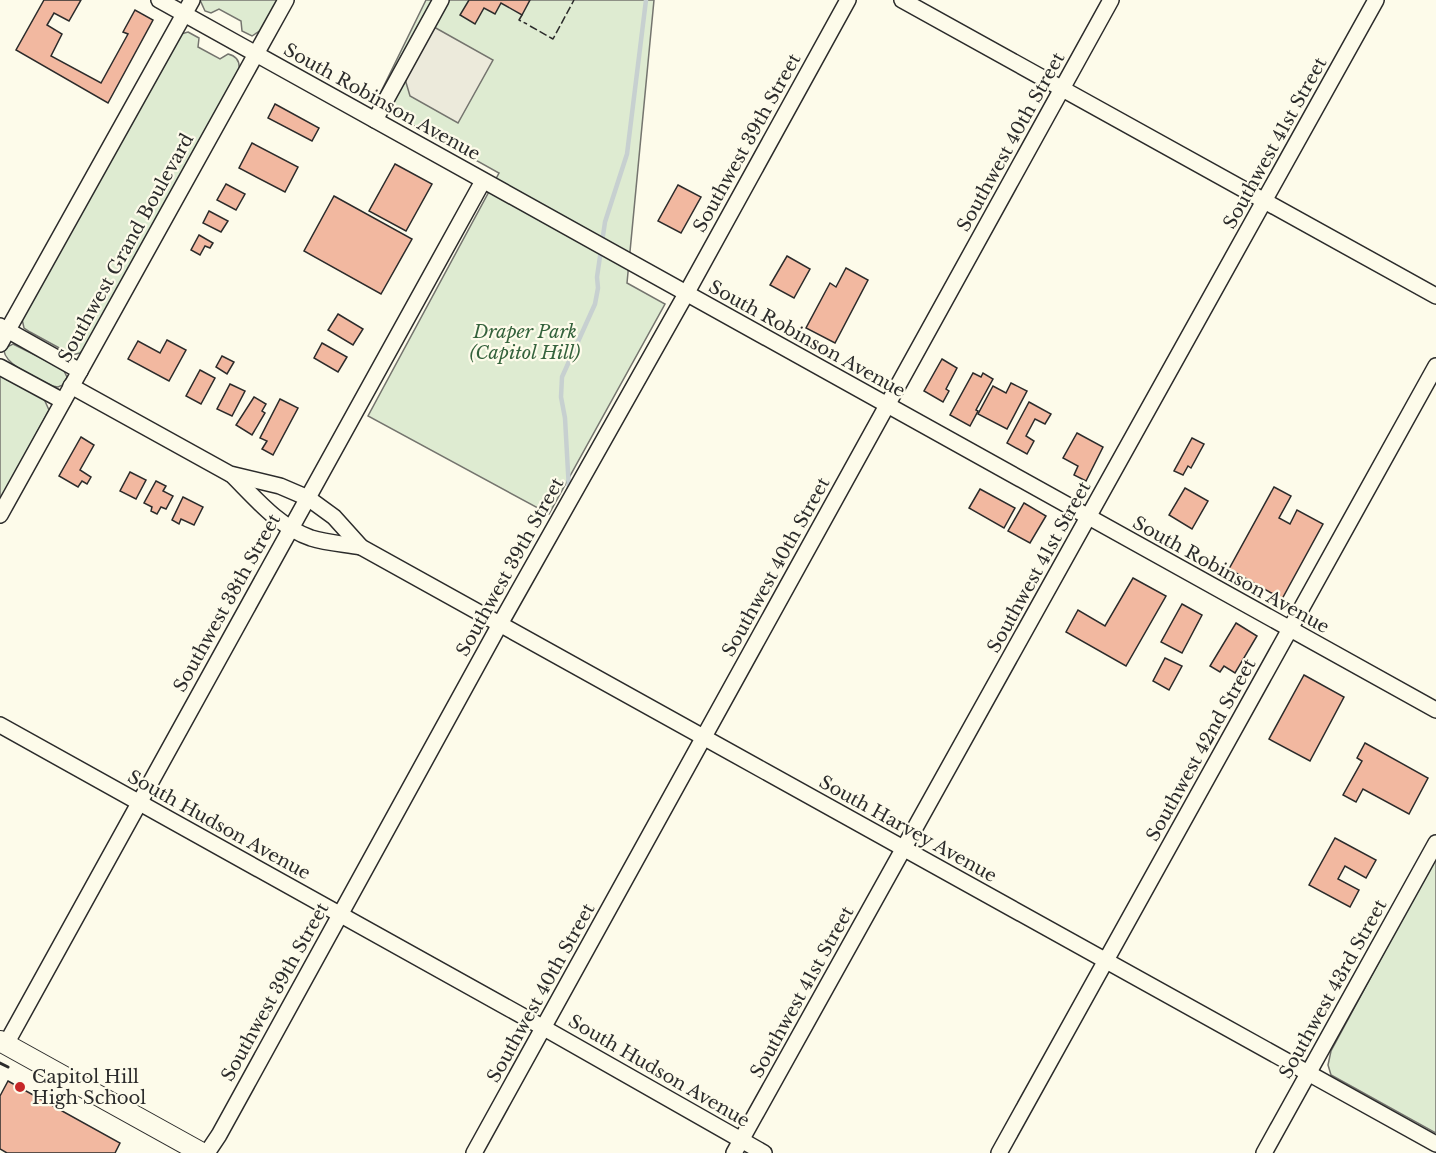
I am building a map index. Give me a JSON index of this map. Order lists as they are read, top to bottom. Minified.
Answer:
{"streets":{"street":["South Robinson Avenue","Southwest 40th Street","Southwest 39th Street","Southwest 41st Street","Southwest Grand Boulevard","Southwest 38th Street","Southwest 42nd Street","South Hudson Avenue","South Harvey Avenue","Southwest 43rd Street"]},"crossings":[["South Robinson Avenue","Southwest 40th Street"],["South Robinson Avenue","Southwest 39th Street"],["South Robinson Avenue","Southwest 41st Street"],["South Robinson Avenue","Southwest Grand Boulevard"],["South Robinson Avenue","Southwest 38th Street"],["South Robinson Avenue","Southwest 42nd Street"],["Southwest 40th Street","South Hudson Avenue"],["Southwest 40th Street","South Harvey Avenue"],["Southwest 39th Street","South Hudson Avenue"],["Southwest 39th Street","South Harvey Avenue"],["Southwest 41st Street","South Hudson Avenue"],["Southwest 41st Street","South Harvey Avenue"],["Southwest Grand Boulevard","South Harvey Avenue"],["Southwest 38th Street","South Hudson Avenue"],["Southwest 38th Street","South Harvey Avenue"],["Southwest 42nd Street","South Harvey Avenue"],["South Harvey Avenue","Southwest 43rd Street"]],"parks":["Draper Park (Capitol Hill)"],"places":["Capitol Hill High School"]}
